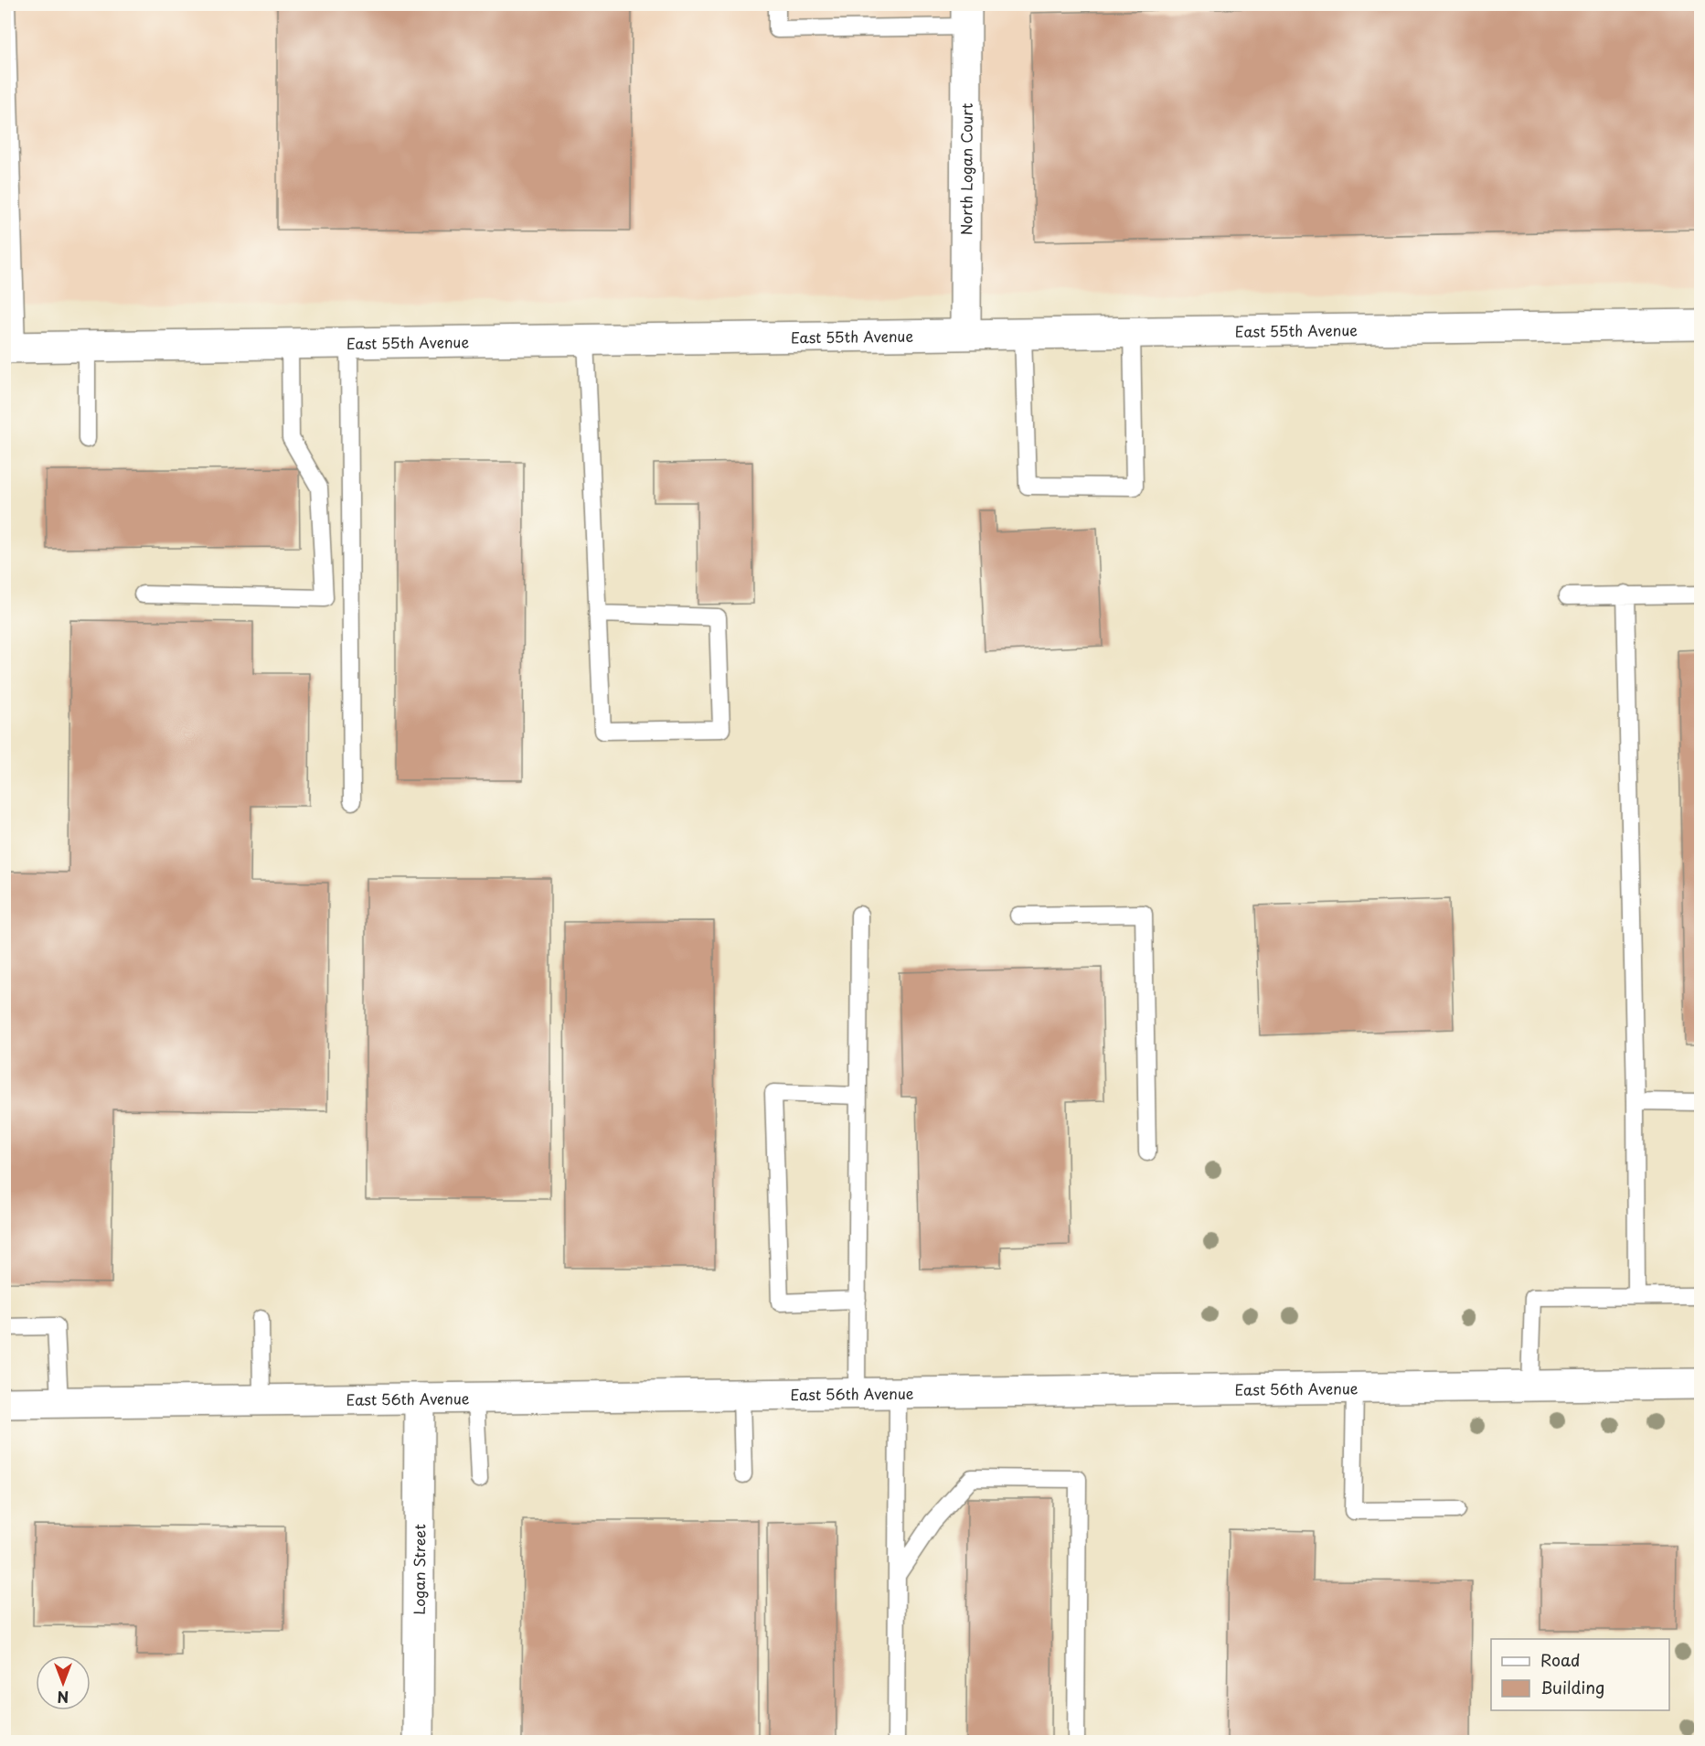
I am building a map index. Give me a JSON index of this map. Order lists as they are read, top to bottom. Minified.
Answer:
{"streets":{"street":["North Logan Court","East 55th Avenue","East 56th Avenue","Logan Street"]},"crossings":[["North Logan Court","East 55th Avenue"],["East 56th Avenue","Logan Street"]],"legend":["Road","Building"],"north":"bottom"}
